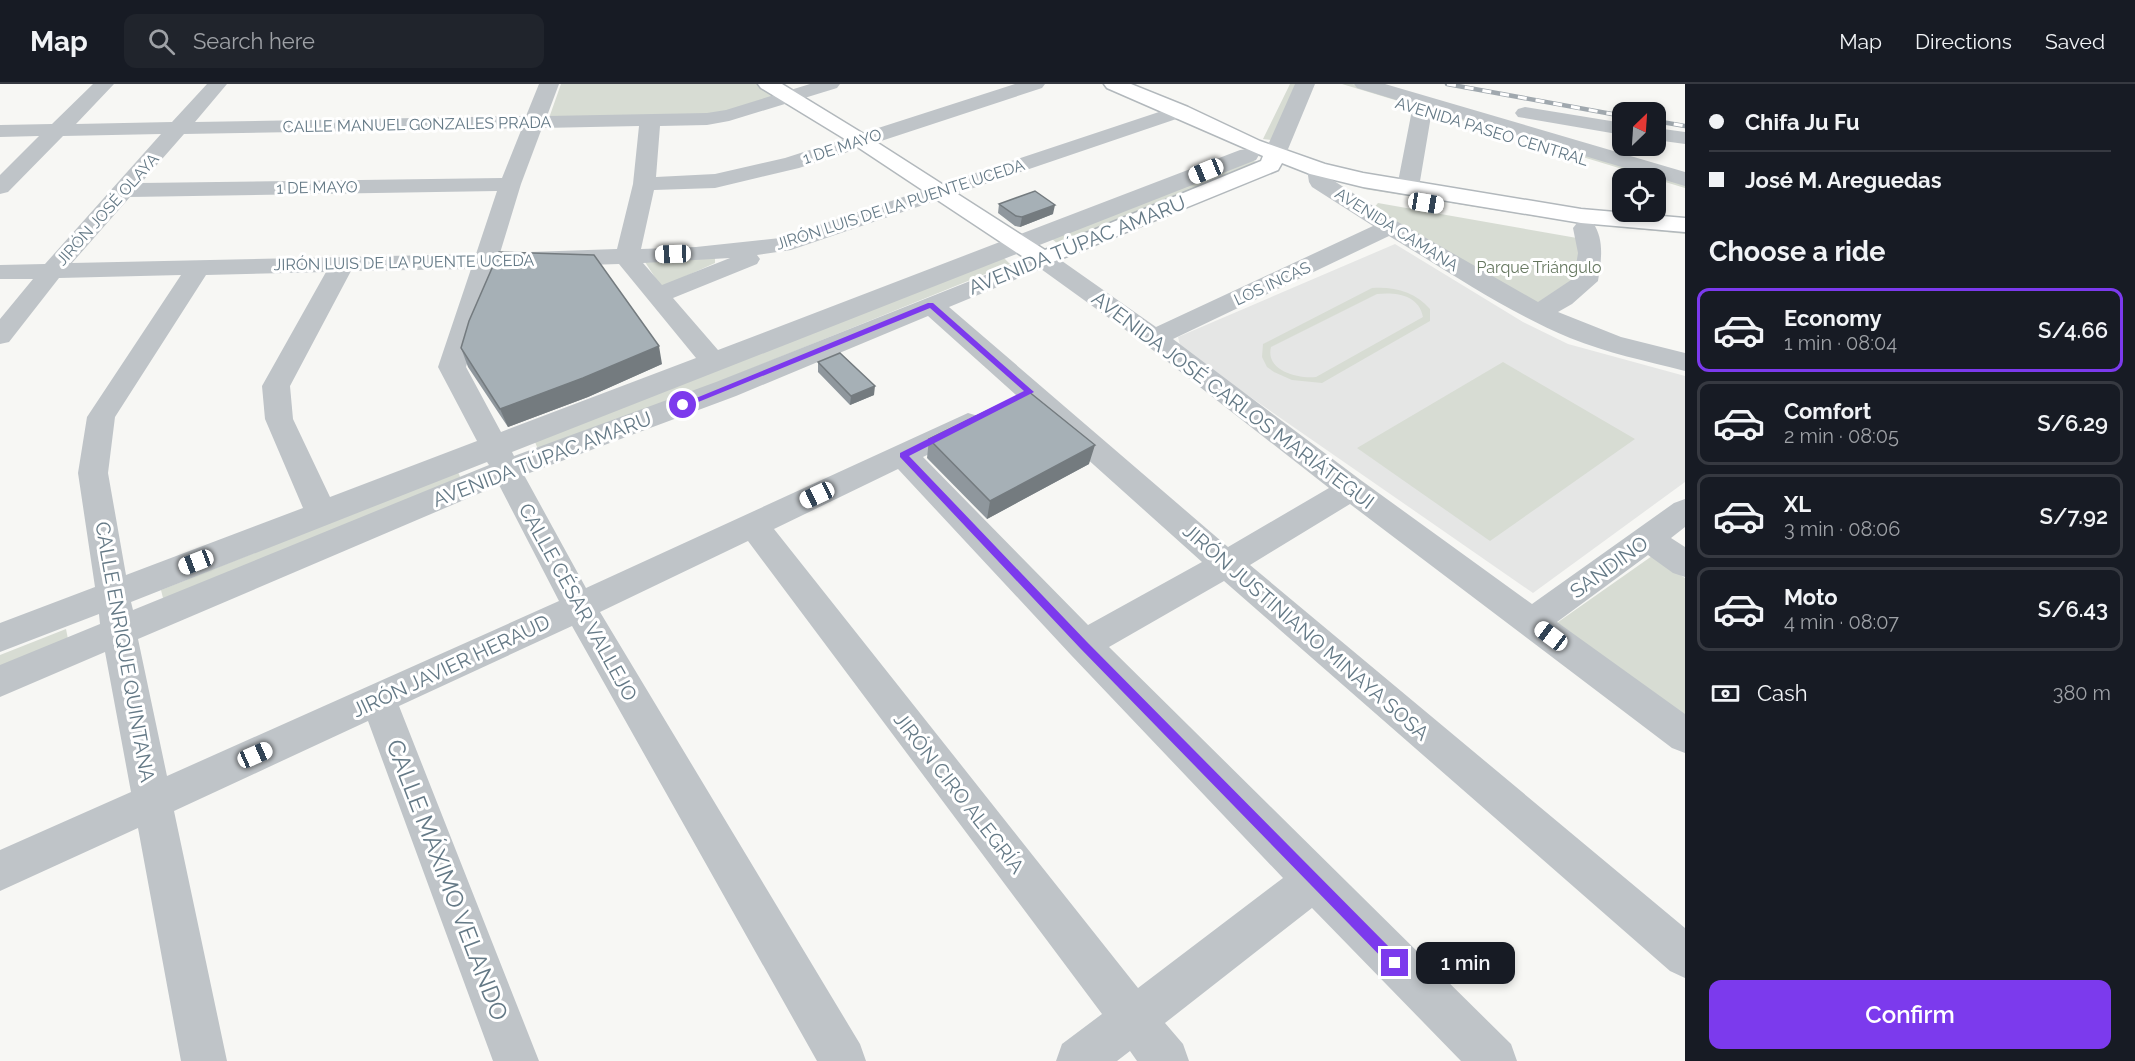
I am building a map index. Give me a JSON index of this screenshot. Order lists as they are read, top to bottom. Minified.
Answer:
{"streets":{"main road":["AVENIDA TÚPAC AMARU","AVENIDA JOSÉ CARLOS MARIÁTEGUI"],"street":["CALLE MANUEL GONZALES PRADA","AVENIDA PASEO CENTRAL","1 DE MAYO","JIRÓN LUIS DE LA PUENTE UCEDA","JIRÓN JOSÉ OLAYA","AVENIDA CAMANA","LOS INCAS","SANDINO","CALLE CÉSAR VALLEJO","JIRÓN JUSTINIANO MINAYA SOSA","CALLE ENRIQUE QUINTANA","JIRÓN JAVIER HERAUD","JIRÓN CIRO ALEGRÍA","CALLE MÁXIMO VELANDO"]},"crossings":[["CALLE MANUEL GONZALES PRADA","JIRÓN JOSÉ OLAYA"],["CALLE MANUEL GONZALES PRADA","AVENIDA JOSÉ CARLOS MARIÁTEGUI"],["CALLE MANUEL GONZALES PRADA","CALLE CÉSAR VALLEJO"],["1 DE MAYO","JIRÓN JOSÉ OLAYA"],["1 DE MAYO","AVENIDA JOSÉ CARLOS MARIÁTEGUI"],["1 DE MAYO","CALLE CÉSAR VALLEJO"],["JIRÓN LUIS DE LA PUENTE UCEDA","JIRÓN JOSÉ OLAYA"],["JIRÓN LUIS DE LA PUENTE UCEDA","AVENIDA JOSÉ CARLOS MARIÁTEGUI"],["JIRÓN LUIS DE LA PUENTE UCEDA","CALLE CÉSAR VALLEJO"],["JIRÓN LUIS DE LA PUENTE UCEDA","CALLE ENRIQUE QUINTANA"],["AVENIDA CAMANA","LOS INCAS"],["AVENIDA TÚPAC AMARU","AVENIDA JOSÉ CARLOS MARIÁTEGUI"],["AVENIDA TÚPAC AMARU","CALLE CÉSAR VALLEJO"],["AVENIDA TÚPAC AMARU","JIRÓN JUSTINIANO MINAYA SOSA"],["AVENIDA TÚPAC AMARU","CALLE ENRIQUE QUINTANA"],["LOS INCAS","AVENIDA JOSÉ CARLOS MARIÁTEGUI"],["AVENIDA JOSÉ CARLOS MARIÁTEGUI","SANDINO"],["CALLE CÉSAR VALLEJO","JIRÓN JAVIER HERAUD"],["JIRÓN JUSTINIANO MINAYA SOSA","JIRÓN JAVIER HERAUD"],["CALLE ENRIQUE QUINTANA","JIRÓN JAVIER HERAUD"],["JIRÓN JAVIER HERAUD","JIRÓN CIRO ALEGRÍA"],["JIRÓN JAVIER HERAUD","CALLE MÁXIMO VELANDO"]],"parks":["Parque Triángulo"],"north":"top right","page":{"header":"Map","search":"Search here","nav":["Map","Directions","Saved"],"banner":["Chifa Ju Fu","José M. Areguedas"],"heading":"Choose a ride","list":[{"name":"Economy","note":"1 min · 08:04","value":"S/4.66"},{"name":"Comfort","note":"2 min · 08:05","value":"S/6.29"},{"name":"XL","note":"3 min · 08:06","value":"S/7.92"},{"name":"Moto","note":"4 min · 08:07","value":"S/6.43"}],"pay":["Cash","380 m"],"bubble":"1 min","buttons":"Confirm"}}
